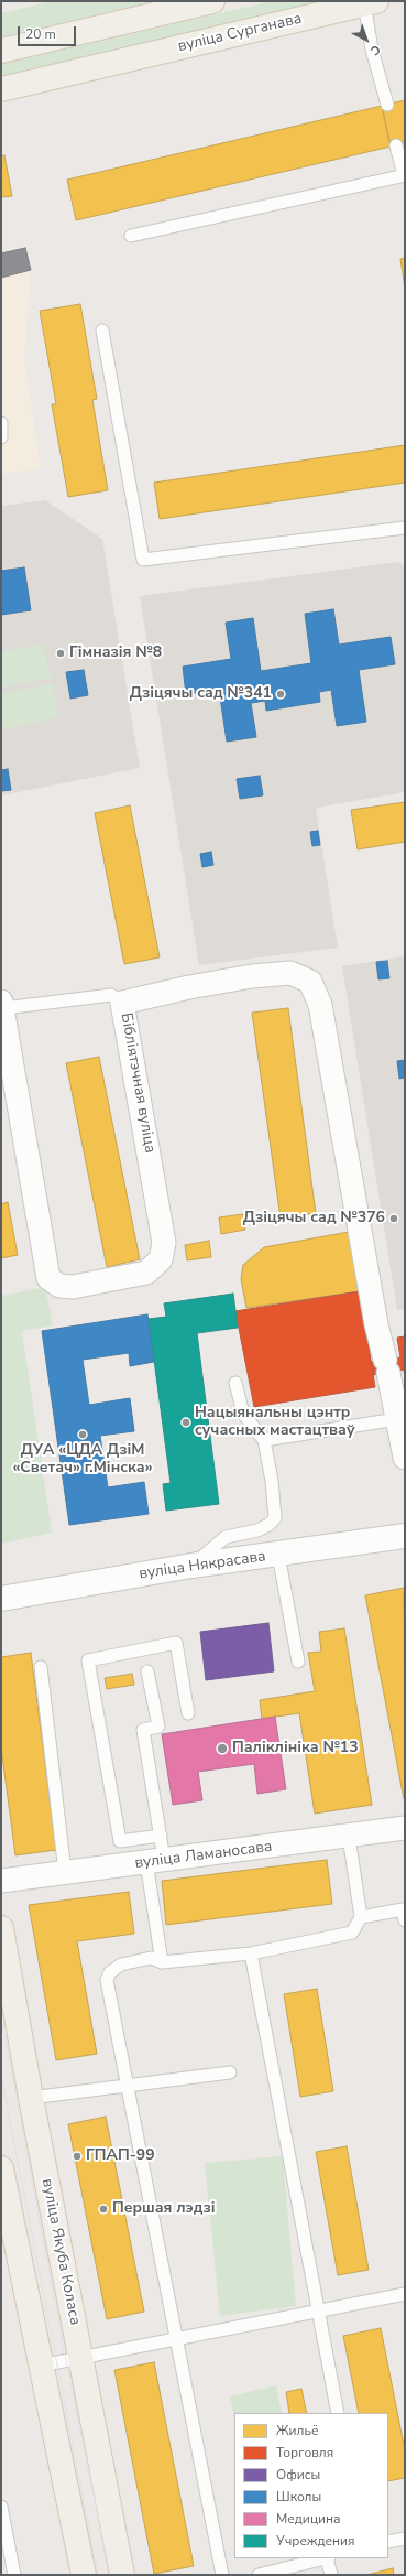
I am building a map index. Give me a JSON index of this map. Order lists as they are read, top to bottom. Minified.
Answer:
{"streets":{"main road":["вуліца Сурганава","вуліца Някрасава","вуліца Якуба Коласа"],"street":["Бібліятэчная вуліца","вуліца Ламаносава"]},"places":["Гімназія №8","Дзіцячы сад №341","Дзіцячы сад №376","Нацыянальны цэнтр сучасных мастацтваў","ДУА «ЦДА ДзіМ «Светач» г.Мінска»","Паліклініка №13","ГПАП-99","Першая лэдзі"],"legend":["Жильё","Торговля","Офисы","Школы","Медицина","Учреждения"],"scale_bar":"20 m","north":"bottom right"}
